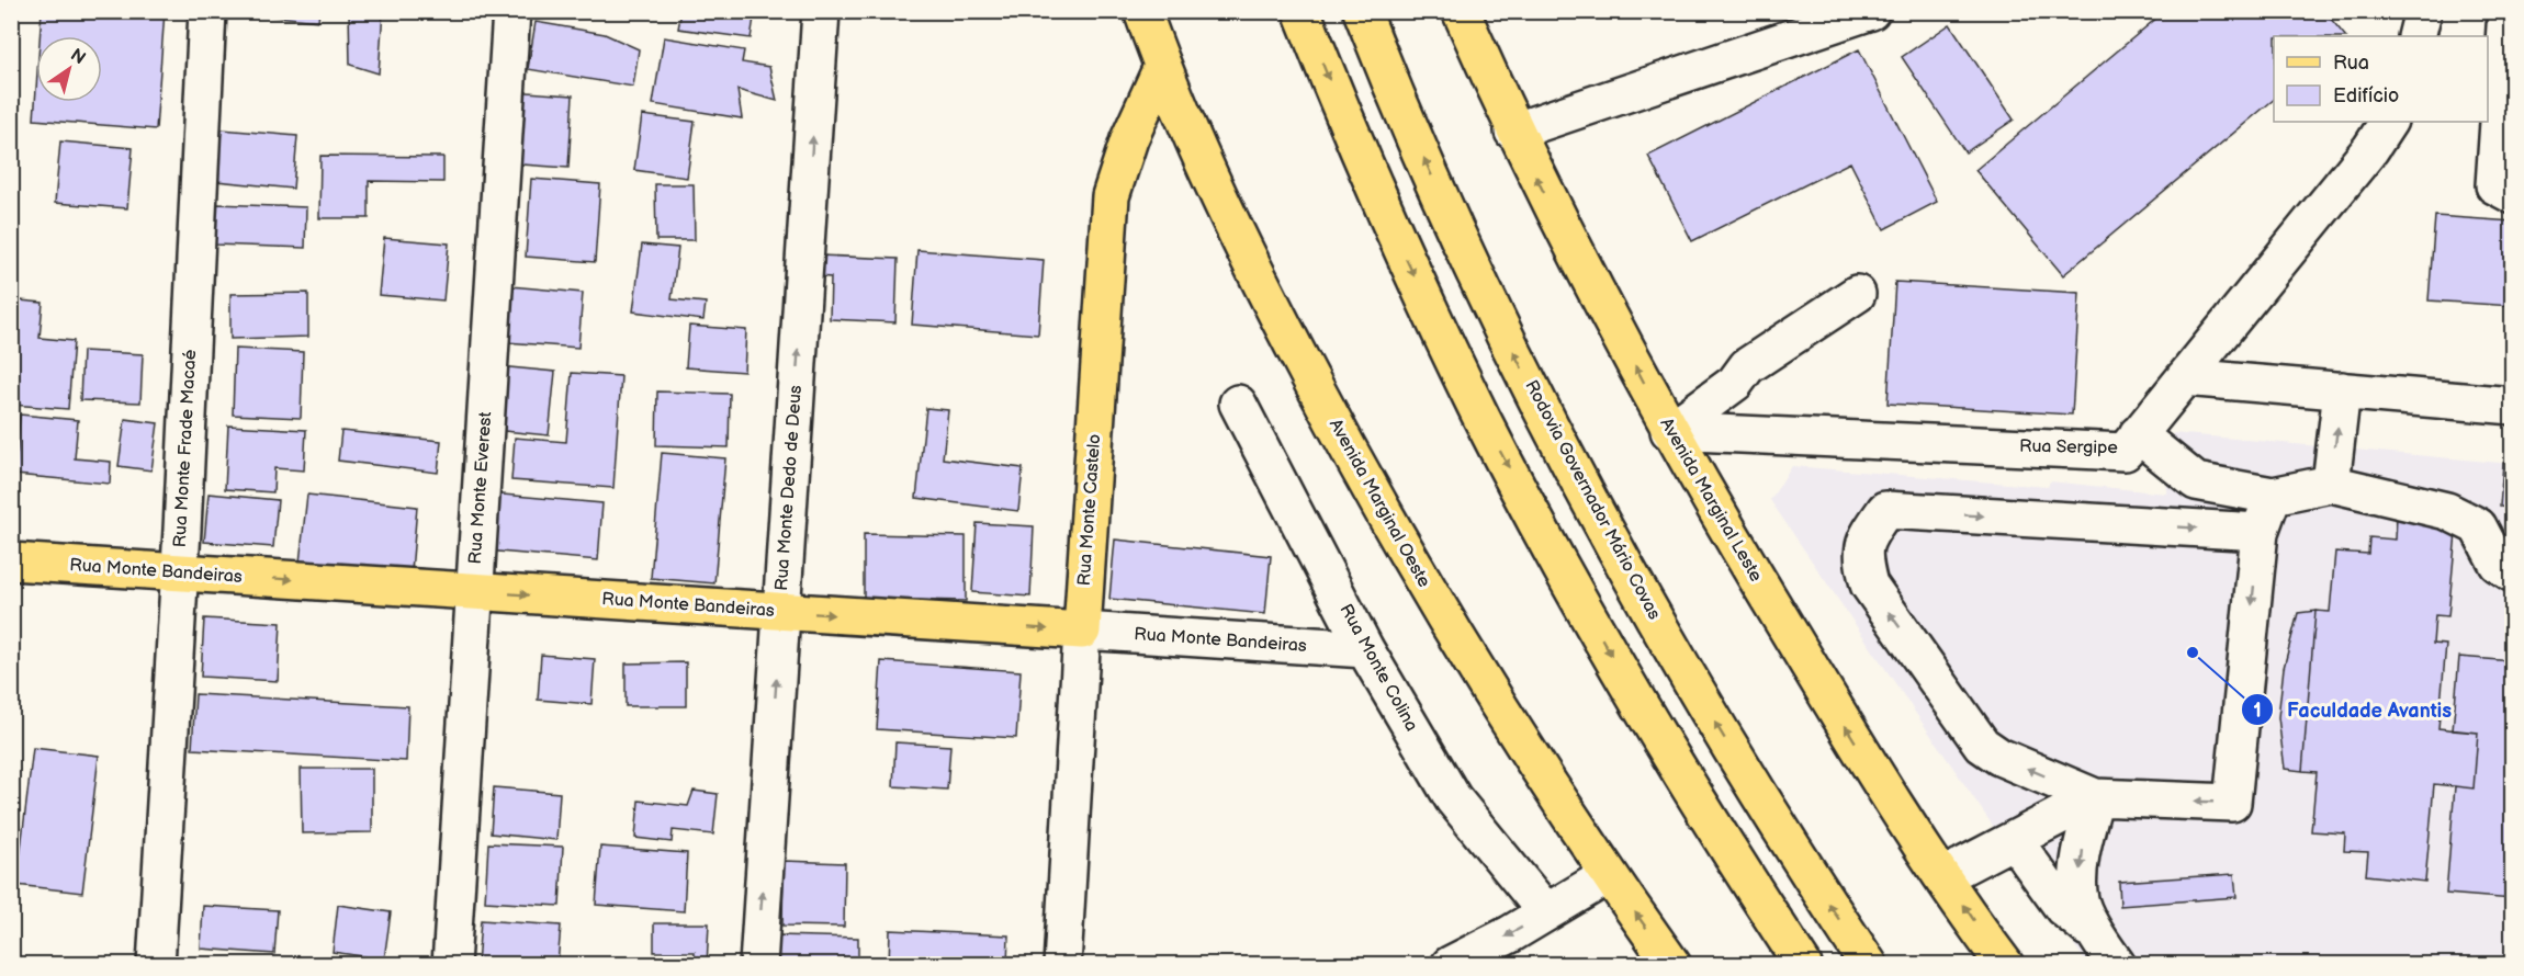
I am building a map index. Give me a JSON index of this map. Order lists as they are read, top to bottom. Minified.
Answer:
{"streets":{"main road":["Rodovia Governador Mário Covas","Avenida Marginal Leste","Avenida Marginal Oeste","Rua Monte Castelo","Rua Monte Bandeiras"],"street":["Rua Sergipe","Rua Monte Frade Macaé","Rua Monte Everest","Rua Monte Dedo de Deus","Rua Monte Colina"]},"crossings":[["Rua Sergipe","Avenida Marginal Leste"],["Rua Monte Frade Macaé","Rua Monte Bandeiras"],["Rua Monte Everest","Rua Monte Bandeiras"],["Rua Monte Dedo de Deus","Rua Monte Bandeiras"],["Avenida Marginal Oeste","Rua Monte Castelo"],["Rua Monte Castelo","Rua Monte Bandeiras"],["Rua Monte Bandeiras","Rua Monte Colina"]],"one_way":["Rua Monte Dedo de Deus","Rua Monte Bandeiras"],"places":["Faculdade Avantis"],"legend":["Rua","Edifício"],"north":"top right"}
